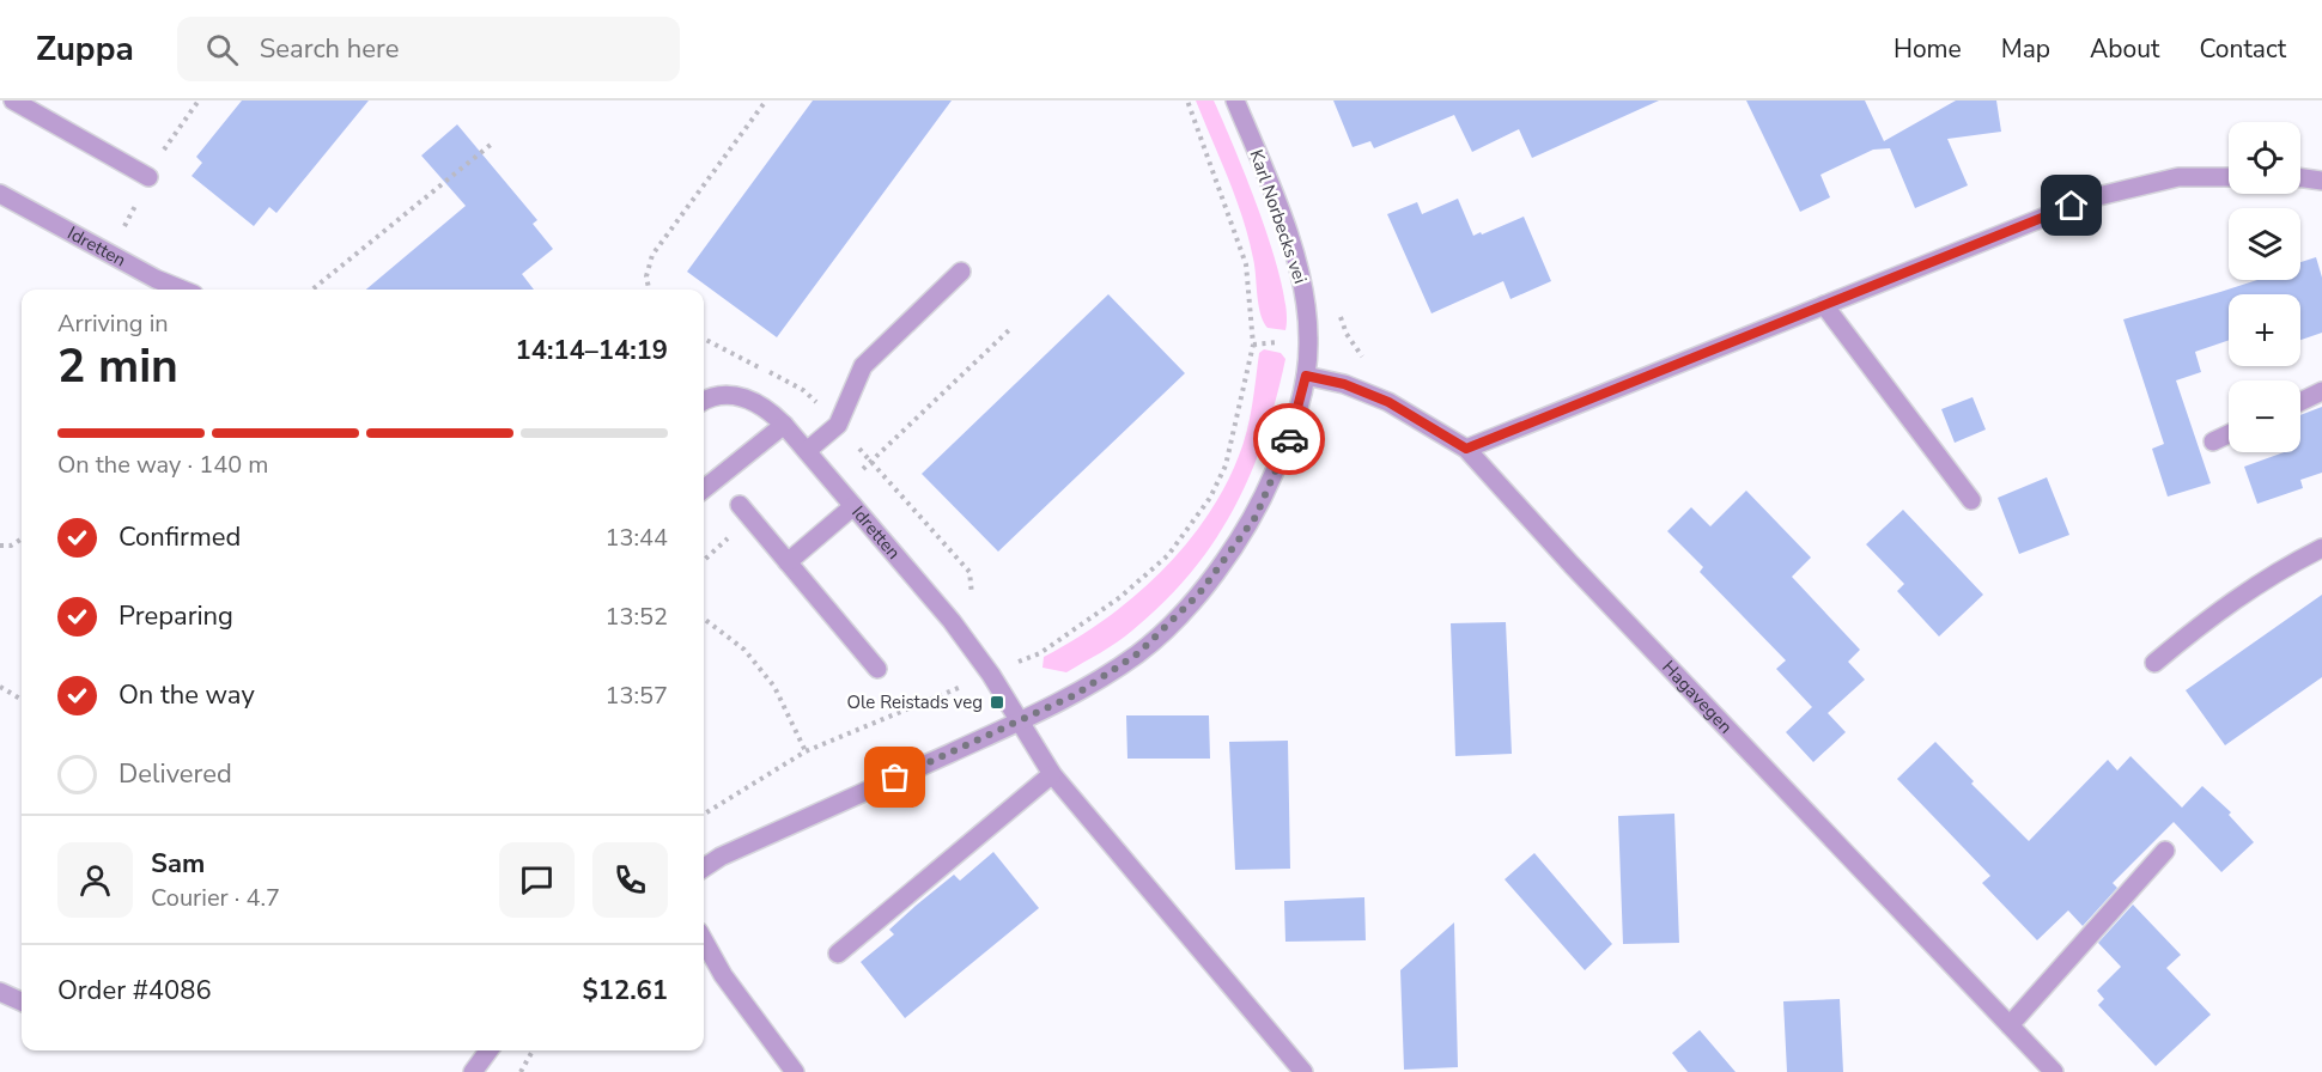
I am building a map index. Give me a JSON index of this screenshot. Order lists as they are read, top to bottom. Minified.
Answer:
{"streets":{"street":["Karl Norbecks vei","Idretten","Hagavegen"]},"crossings":[["Karl Norbecks vei","Idretten"],["Karl Norbecks vei","Hagavegen"]],"places":{"transit":["Ole Reistads veg"]},"page":{"header":"Zuppa","search":"Search here","nav":["Home","Map","About","Contact"],"map_buttons":["+","−"],"heading":["2 min","Arriving in","14:14–14:19"],"panel":["Sam","Courier · 4.7","Order #4086","$12.61"],"bar":"On the way · 140 m","list":[["Confirmed","13:44"],["Preparing","13:52"],["On the way","13:57"],"Delivered"]}}
